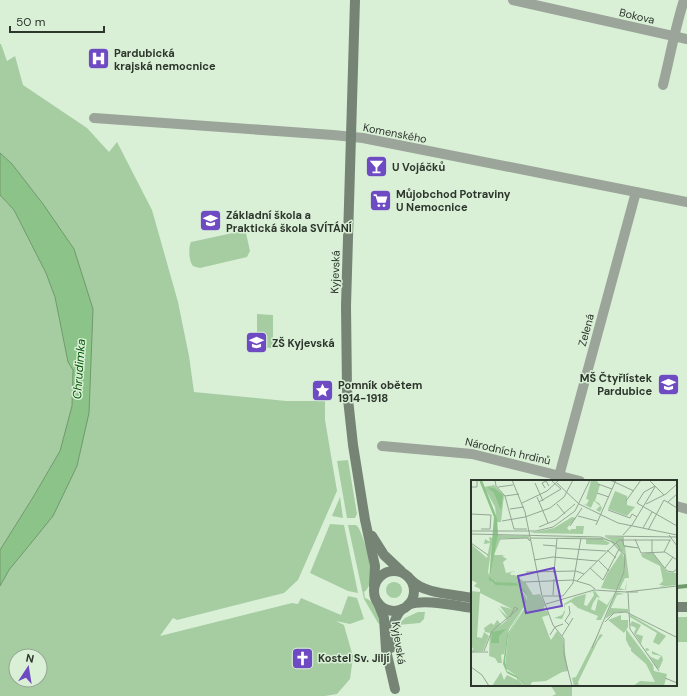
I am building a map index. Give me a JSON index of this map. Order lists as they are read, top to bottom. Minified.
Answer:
{"streets":{"street":["Bokova","Komenského","Kyjevská","Zelená","Národních hrdinů"]},"crossings":[["Komenského","Kyjevská"],["Komenského","Zelená"],["Zelená","Národních hrdinů"]],"water":["Chrudimka"],"places":{"hospital":["Pardubická krajská nemocnice"],"bar":["U Vojáčků"],"supermarket":["Můjobchod Potraviny U Nemocnice"],"school or university":["Základní škola a Praktická škola SVÍTÁNÍ","ZŠ Kyjevská","MŠ Čtyřlístek Pardubice"],"place":["Pomník obětem 1914-1918"],"church":["Kostel Sv. Jiljí"]},"scale_bar":"50 m","north":"top"}
